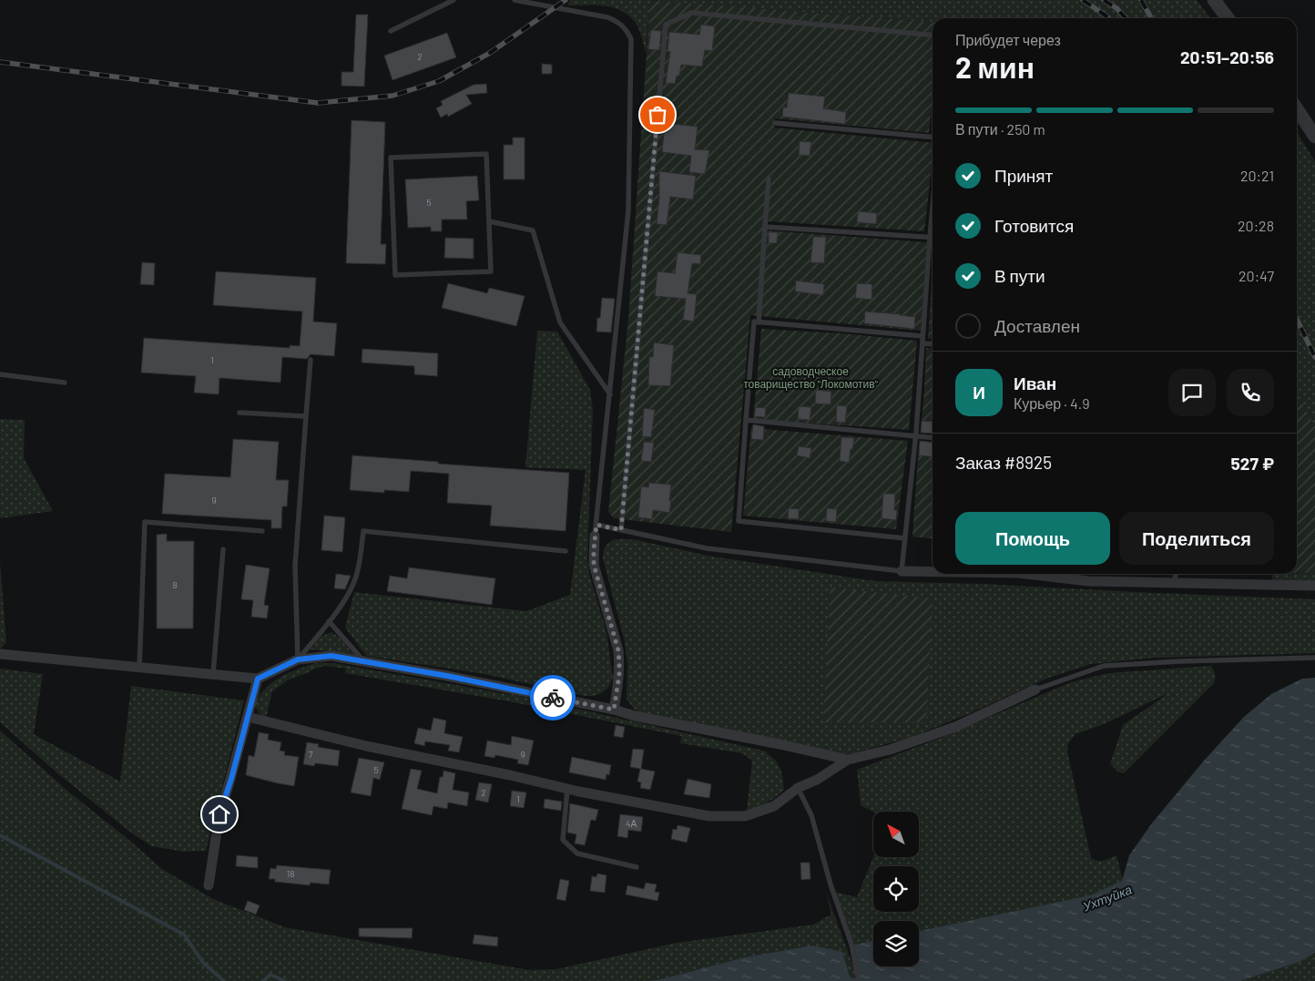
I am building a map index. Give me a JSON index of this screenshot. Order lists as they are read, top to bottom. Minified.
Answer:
{"water":["Ухтуйка"],"parks":["садоводческое товарищество \"Локомотив\""],"house_numbers":["2","5","1","9","8","7","9","5","2","1","4А","18"],"north":"top left","page":{"heading":["2 мин","Прибудет через","20:51–20:56"],"panel":["Иван","Курьер · 4.9","Заказ #8925","527 ₽"],"bar":"В пути · 250 m","list":[["Принят","20:21"],["Готовится","20:28"],["В пути","20:47"],"Доставлен"],"round":"И","buttons":["Помощь","Поделиться"]}}
